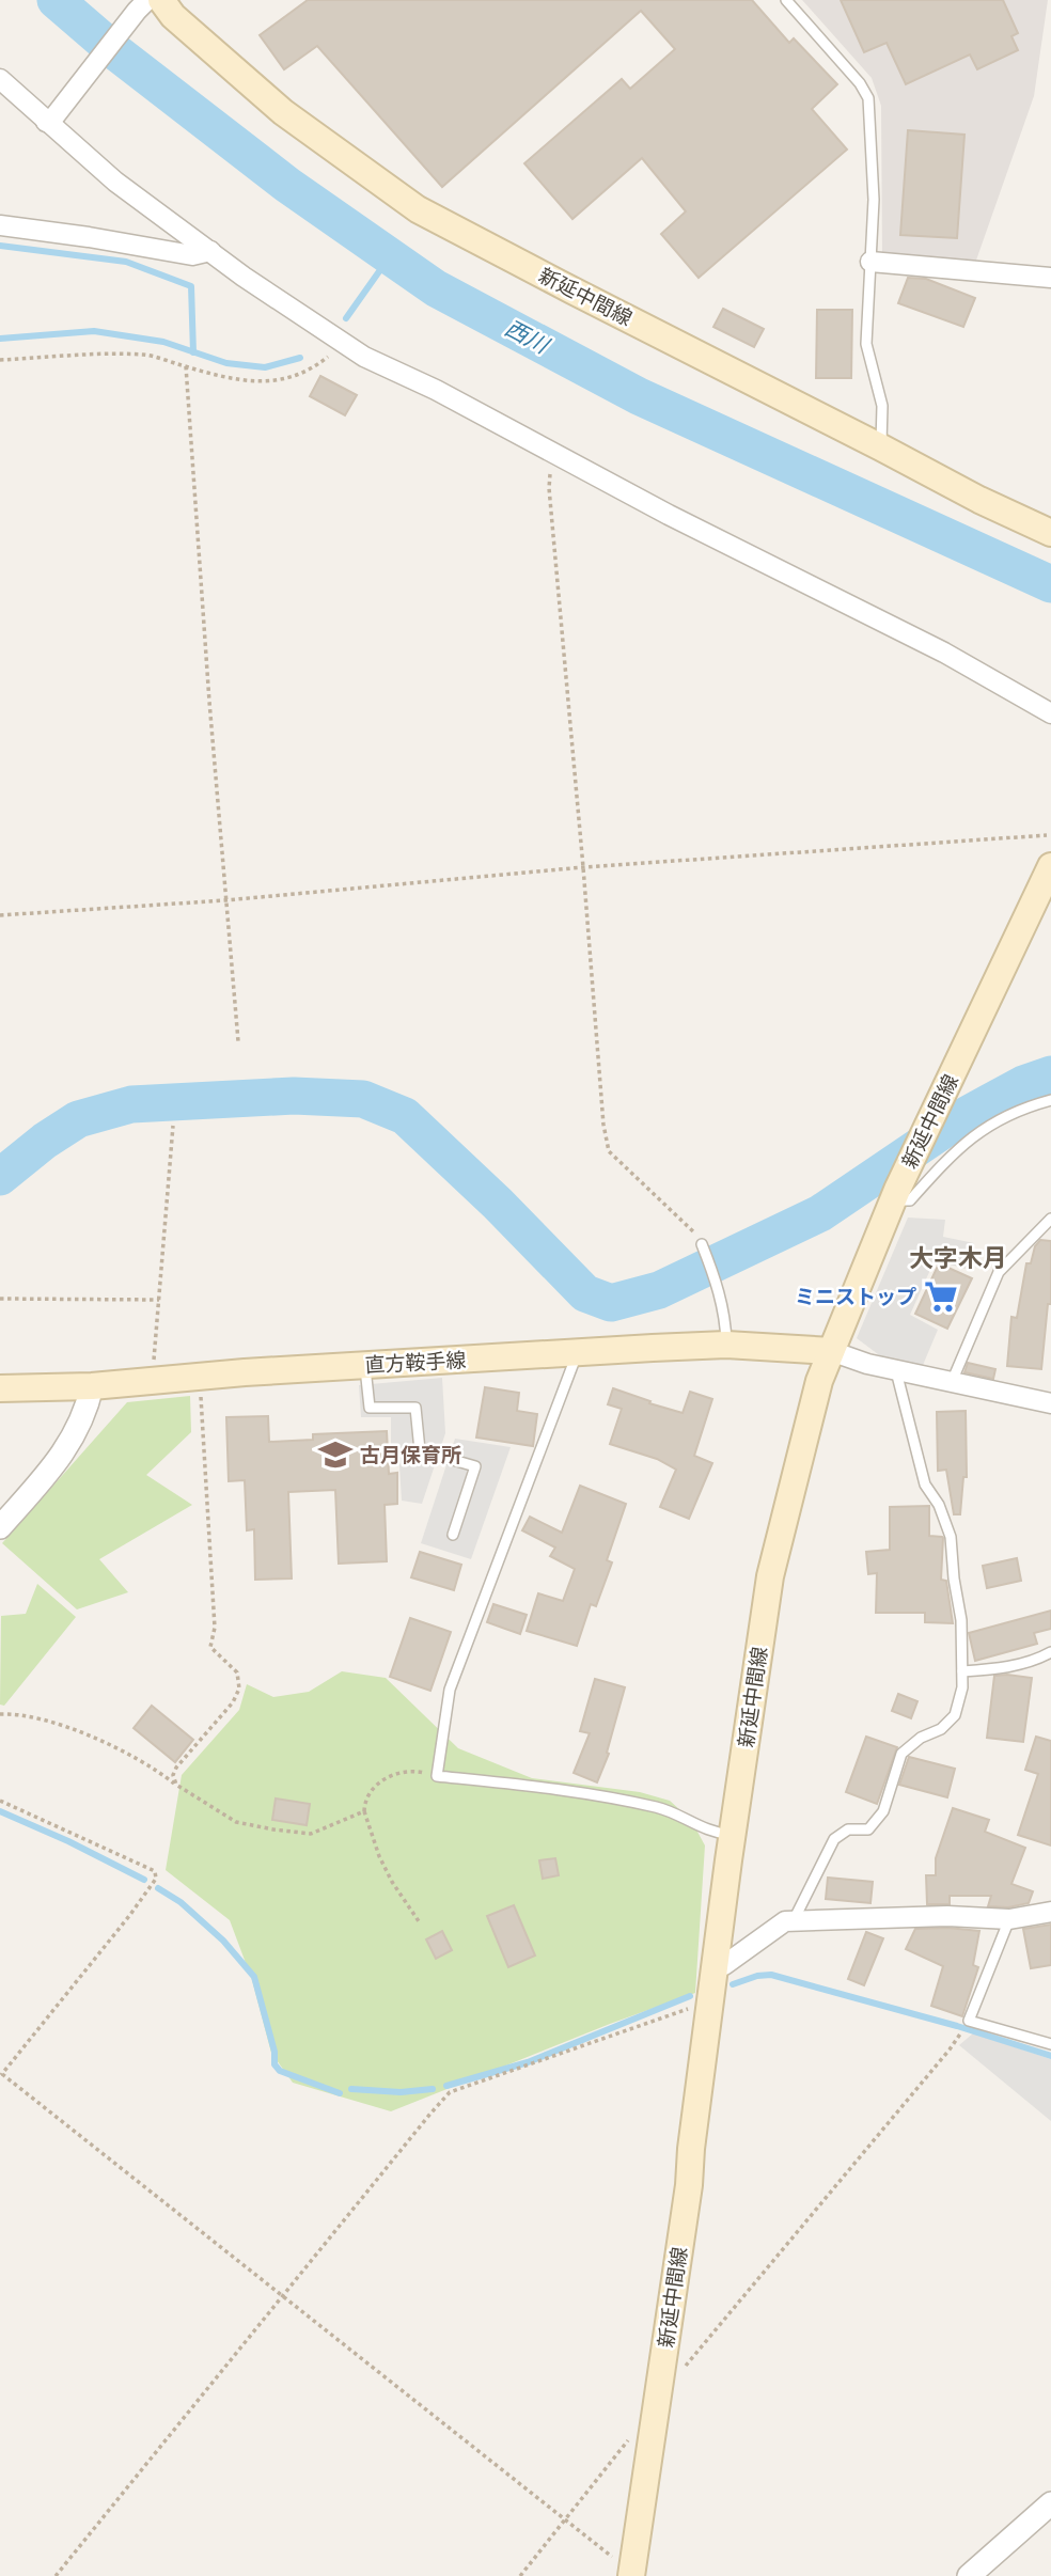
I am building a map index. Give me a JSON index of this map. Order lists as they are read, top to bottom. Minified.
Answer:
{"streets":{"main road":["新延中間線","直方鞍手線"]},"crossings":[["新延中間線","直方鞍手線"]],"districts":["大字木月"],"water":["西川"],"places":{"supermarket":["ミニストップ"],"school or university":["古月保育所"]}}
